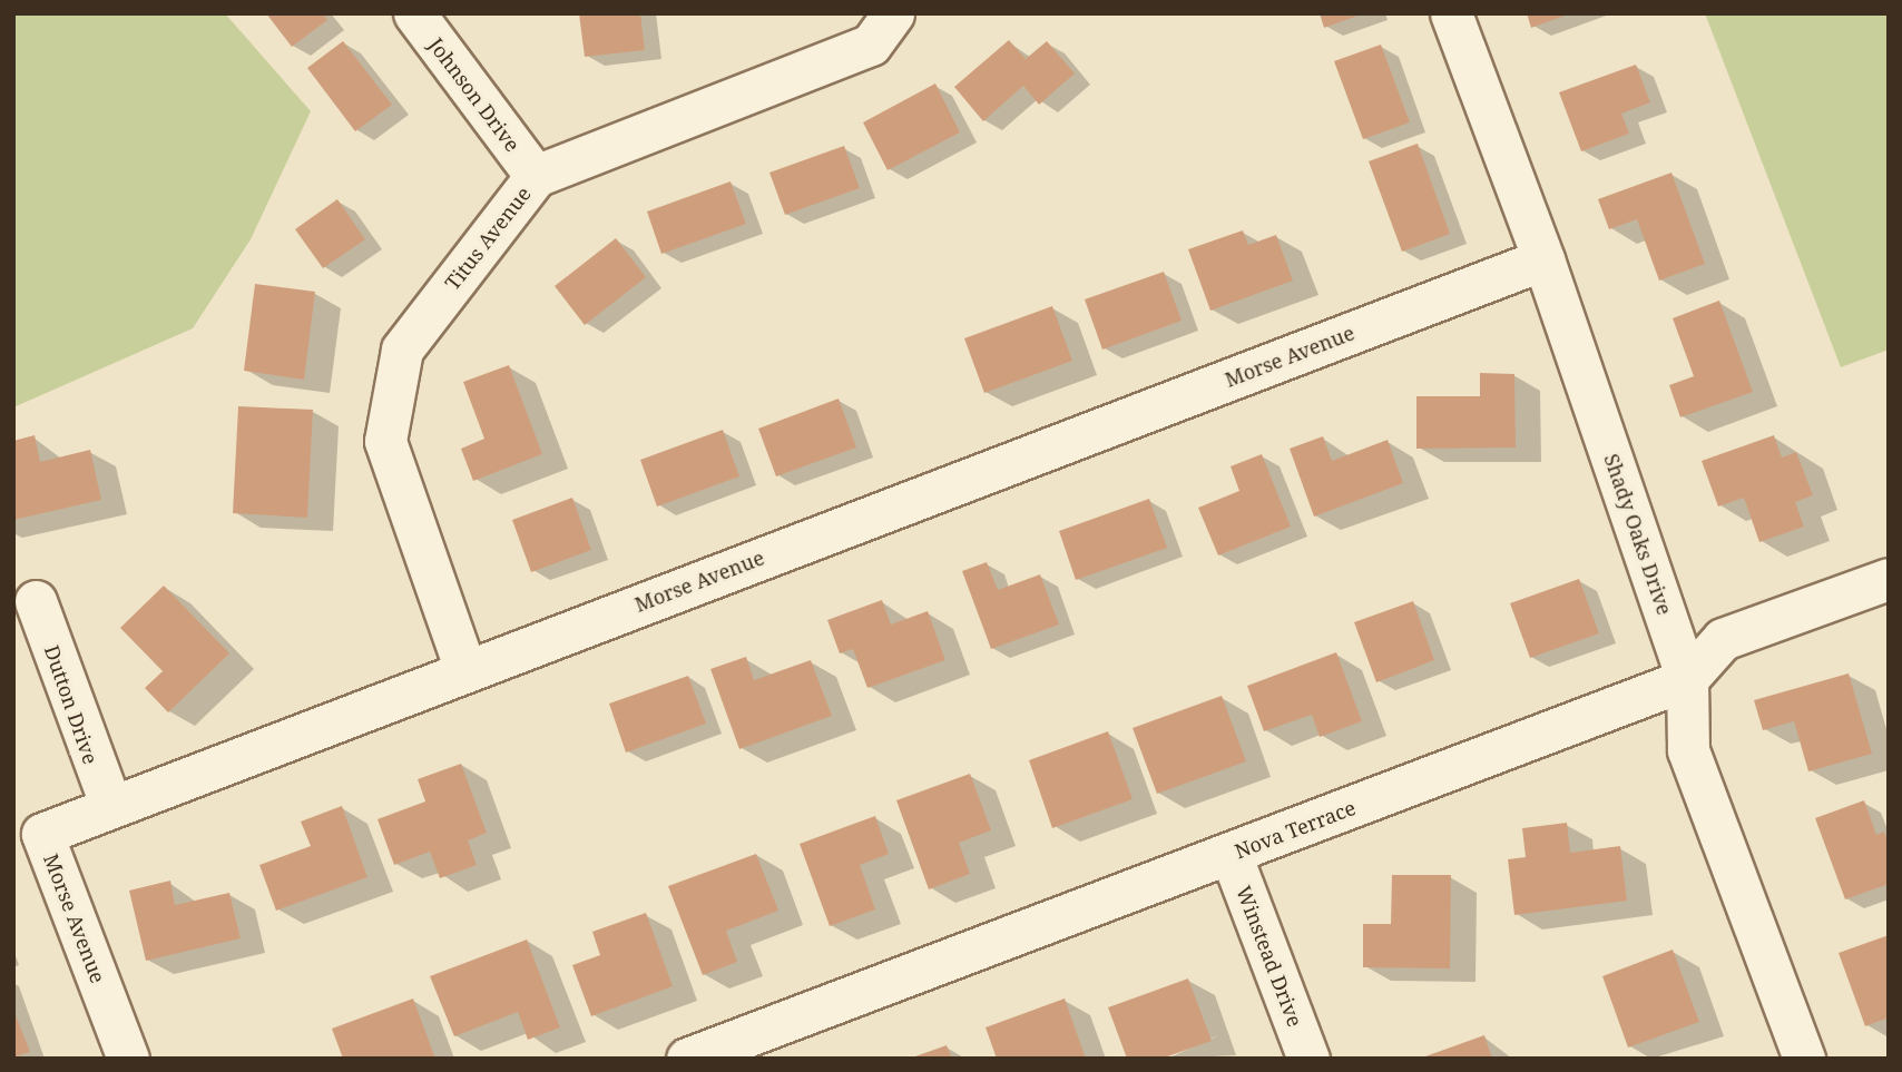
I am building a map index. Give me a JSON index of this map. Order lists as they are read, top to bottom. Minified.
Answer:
{"streets":{"street":["Johnson Drive","Titus Avenue","Morse Avenue","Shady Oaks Drive","Dutton Drive","Nova Terrace","Winstead Drive"]},"crossings":[["Johnson Drive","Titus Avenue"],["Titus Avenue","Morse Avenue"],["Morse Avenue","Shady Oaks Drive"],["Morse Avenue","Dutton Drive"],["Shady Oaks Drive","Nova Terrace"],["Nova Terrace","Winstead Drive"]]}
